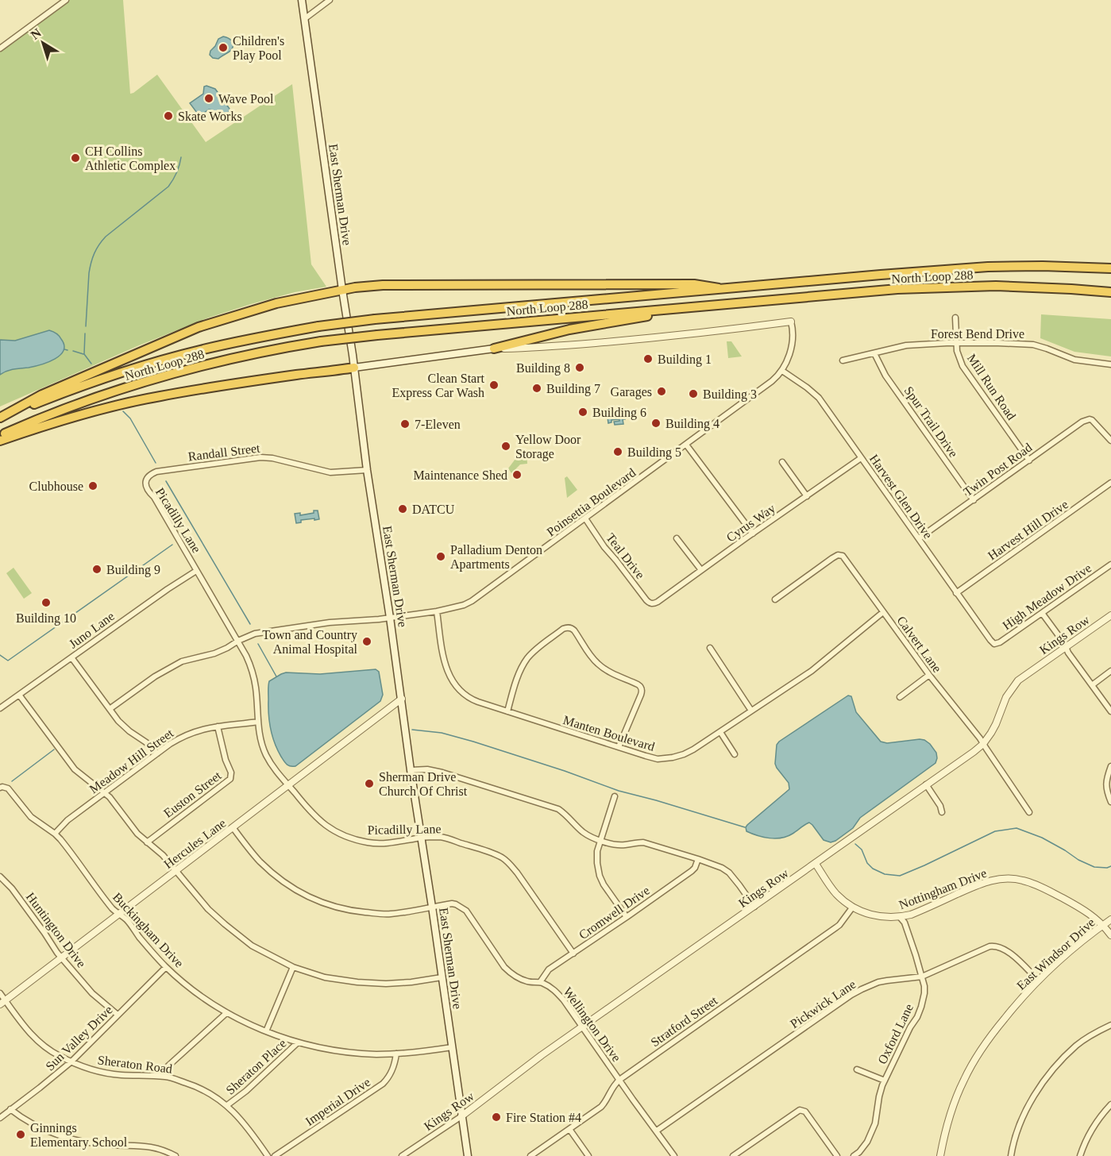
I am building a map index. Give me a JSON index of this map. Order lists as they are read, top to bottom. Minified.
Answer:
{"streets":{"highway":["North Loop 288"],"main road":["East Sherman Drive"],"street":["Forest Bend Drive","Mill Run Road","Spur Trail Drive","Randall Street","Twin Post Road","Harvest Glen Drive","Poinsettia Boulevard","Picadilly Lane","Cyrus Way","Harvest Hill Drive","Teal Drive","High Meadow Drive","Juno Lane","Kings Row","Calvert Lane","Manten Boulevard","Meadow Hill Street","Euston Street","Hercules Lane","Nottingham Drive","Cromwell Drive","Huntington Drive","Buckingham Drive","East Windsor Drive","Pickwick Lane","Stratford Street","Wellington Drive","Oxford Lane","Sun Valley Drive","Sheraton Road","Sheraton Place","Imperial Drive"]},"crossings":[["East Sherman Drive","Randall Street"],["East Sherman Drive","Poinsettia Boulevard"],["East Sherman Drive","Picadilly Lane"],["East Sherman Drive","Kings Row"],["East Sherman Drive","Hercules Lane"],["East Sherman Drive","Buckingham Drive"],["East Sherman Drive","Wellington Drive"],["Forest Bend Drive","Mill Run Road"],["Forest Bend Drive","Spur Trail Drive"],["Mill Run Road","Twin Post Road"],["Spur Trail Drive","Twin Post Road"],["Randall Street","Picadilly Lane"],["Twin Post Road","Harvest Glen Drive"],["Harvest Glen Drive","Poinsettia Boulevard"],["Harvest Glen Drive","Cyrus Way"],["Harvest Glen Drive","Harvest Hill Drive"],["Harvest Glen Drive","High Meadow Drive"],["Poinsettia Boulevard","Picadilly Lane"],["Poinsettia Boulevard","Teal Drive"],["Poinsettia Boulevard","Manten Boulevard"],["Picadilly Lane","Juno Lane"],["Picadilly Lane","Meadow Hill Street"],["Picadilly Lane","Hercules Lane"],["Picadilly Lane","Cromwell Drive"],["Cyrus Way","Teal Drive"],["Kings Row","Calvert Lane"],["Kings Row","Nottingham Drive"],["Kings Row","Wellington Drive"],["Calvert Lane","Manten Boulevard"],["Meadow Hill Street","Euston Street"],["Meadow Hill Street","Buckingham Drive"],["Hercules Lane","Huntington Drive"],["Hercules Lane","Buckingham Drive"],["Hercules Lane","Wellington Drive"],["Hercules Lane","Sheraton Road"],["Nottingham Drive","East Windsor Drive"],["Nottingham Drive","Stratford Street"],["Nottingham Drive","Oxford Lane"],["Cromwell Drive","Wellington Drive"],["Huntington Drive","Sun Valley Drive"],["Buckingham Drive","Sun Valley Drive"],["Buckingham Drive","Sheraton Place"],["Buckingham Drive","Imperial Drive"],["East Windsor Drive","Pickwick Lane"],["Pickwick Lane","Wellington Drive"],["Pickwick Lane","Oxford Lane"],["Stratford Street","Wellington Drive"],["Sun Valley Drive","Sheraton Road"],["Sheraton Road","Sheraton Place"]],"places":["Children's Play Pool","Wave Pool","Skate Works","CH Collins Athletic Complex","Building 1","Building 8","Clean Start Express Car Wash","Building 7","Garages","Building 3","Building 6","Building 4","7-Eleven","Yellow Door Storage","Building 5","Maintenance Shed","Clubhouse","DATCU","Palladium Denton Apartments","Building 9","Building 10","Town and Country Animal Hospital","Sherman Drive Church Of Christ","Fire Station #4","Ginnings Elementary School"],"north":"top left"}
